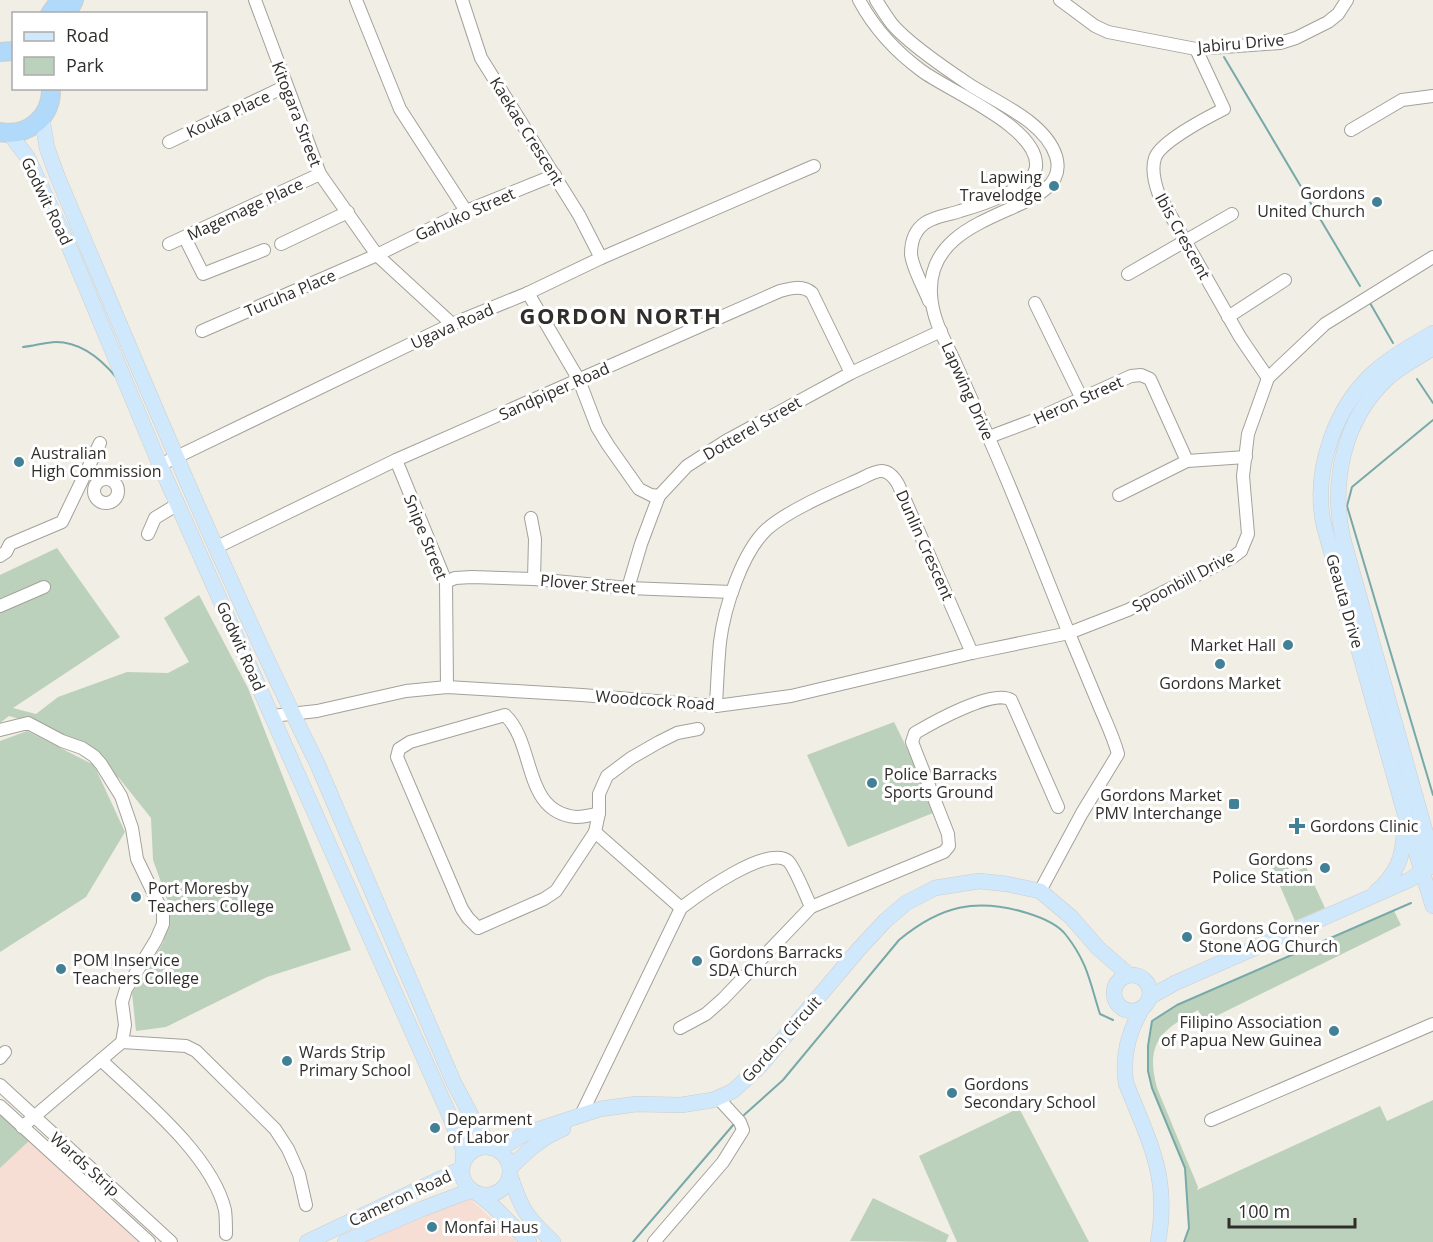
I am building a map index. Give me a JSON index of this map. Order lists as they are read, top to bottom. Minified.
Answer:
{"streets":{"main road":["Godwit Road","Geauta Drive","Gordon Circuit","Cameron Road"],"street":["Jabiru Drive","Kouka Place","Kitogara Street","Kaekae Crescent","Magemage Place","Gahuko Street","Ibis Crescent","Turuha Place","Ugava Road","Sandpiper Road","Lapwing Drive","Heron Street","Dotterel Street","Snipe Street","Dunlin Crescent","Spoonbill Drive","Plover Street","Woodcock Road","Wards Strip"]},"crossings":[["Jabiru Drive","Ibis Crescent"],["Kouka Place","Kitogara Street"],["Kitogara Street","Magemage Place"],["Kitogara Street","Gahuko Street"],["Kitogara Street","Turuha Place"],["Kitogara Street","Ugava Road"],["Kaekae Crescent","Gahuko Street"],["Kaekae Crescent","Ugava Road"],["Godwit Road","Ugava Road"],["Godwit Road","Sandpiper Road"],["Godwit Road","Woodcock Road"],["Godwit Road","Gordon Circuit"],["Godwit Road","Cameron Road"],["Gahuko Street","Turuha Place"],["Ibis Crescent","Spoonbill Drive"],["Sandpiper Road","Dotterel Street"],["Sandpiper Road","Snipe Street"],["Lapwing Drive","Heron Street"],["Lapwing Drive","Dotterel Street"],["Lapwing Drive","Spoonbill Drive"],["Lapwing Drive","Woodcock Road"],["Lapwing Drive","Gordon Circuit"],["Dotterel Street","Plover Street"],["Snipe Street","Plover Street"],["Snipe Street","Woodcock Road"],["Dunlin Crescent","Plover Street"],["Dunlin Crescent","Woodcock Road"],["Spoonbill Drive","Woodcock Road"],["Gordon Circuit","Cameron Road"]],"districts":["GORDON NORTH"],"places":{"other":["Lapwing Travelodge","Gordons United Church","Australian High Commission","Market Hall","Gordons Market","Police Barracks Sports Ground","Gordons Police Station","Port Moresby Teachers College","Gordons Corner Stone AOG Church","Gordons Barracks SDA Church","POM Inservice Teachers College","Filipino Association of Papua New Guinea","Wards Strip Primary School","Gordons Secondary School","Deparment of Labor","Monfai Haus"],"transit":["Gordons Market PMV Interchange"],"health":["Gordons Clinic"]},"legend":["Road","Park"],"scale_bar":"100 m"}
